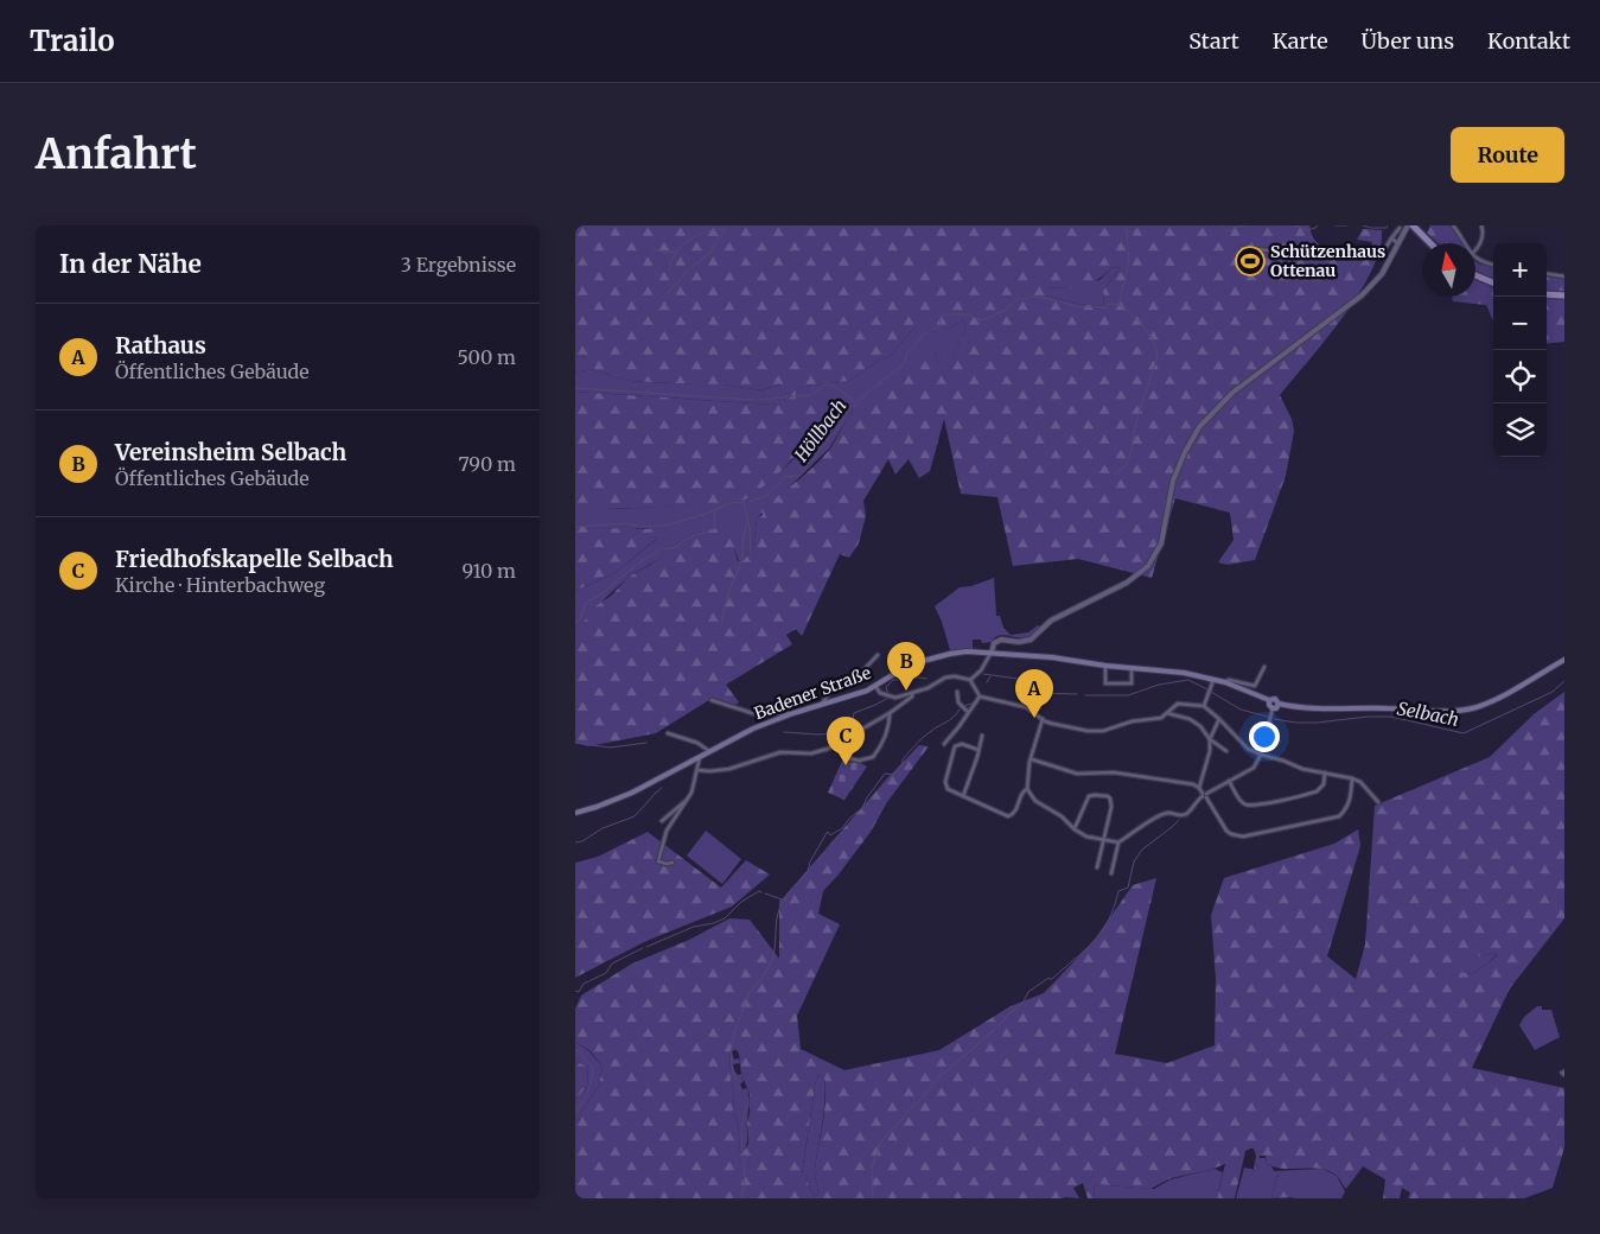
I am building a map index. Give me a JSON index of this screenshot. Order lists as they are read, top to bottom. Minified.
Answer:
{"streets":{"main road":["Badener Straße"]},"water":["Höllbach","Selbach"],"places":{"sports":["Schützenhaus Ottenau"]},"north":"top","page":{"header":"Trailo","nav":["Start","Karte","Über uns","Kontakt"],"buttons":"Route","title":"Anfahrt","heading":["In der Nähe","3 Ergebnisse"],"map_buttons":["+","−"],"list":[{"mark":"A","name":"Rathaus","note":"Öffentliches Gebäude","value":"500 m"},{"mark":"B","name":"Vereinsheim Selbach","note":"Öffentliches Gebäude","value":"790 m"},{"mark":"C","name":"Friedhofskapelle Selbach","note":"Kirche · Hinterbachweg","value":"910 m"}],"pins":["B","A","C"]}}
